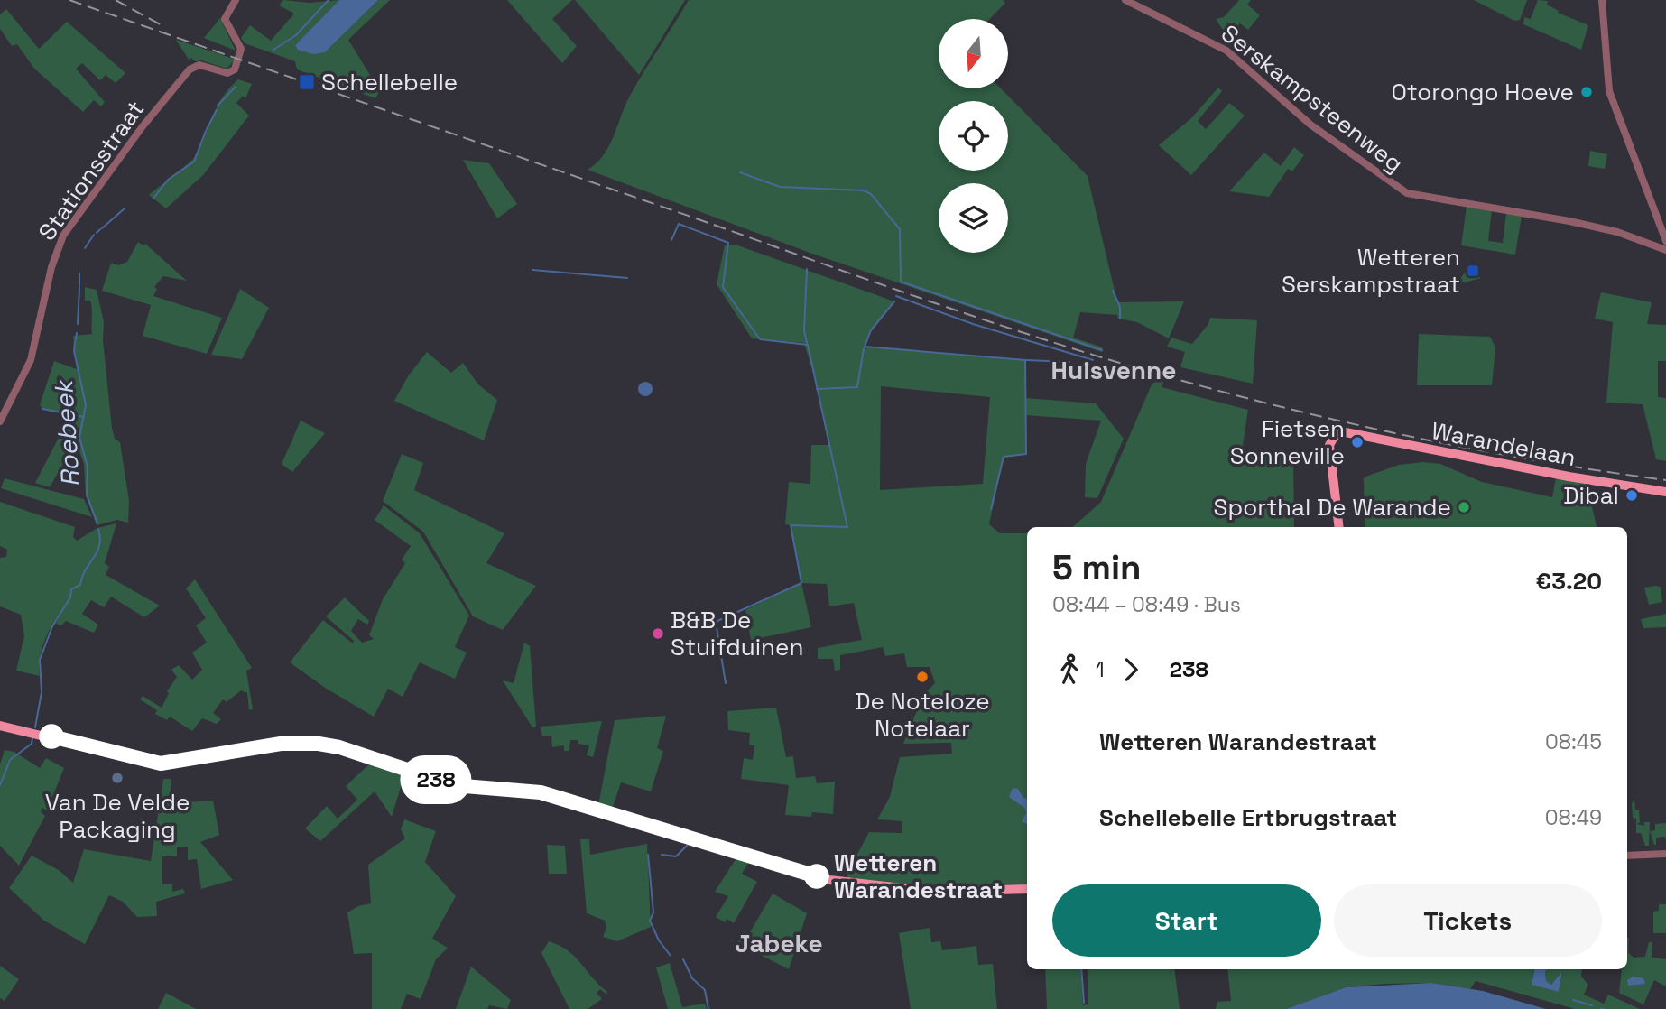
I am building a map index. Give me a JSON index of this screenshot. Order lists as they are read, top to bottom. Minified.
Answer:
{"streets":{"main road":["Warandelaan"],"street":["Serskampsteenweg","Stationsstraat"]},"districts":["Huisvenne","Jabeke"],"water":["Roebeek"],"places":{"transit":["Schellebelle","Wetteren Serskampstraat"],"other":["Otorongo Hoeve","Fietsen Sonneville","Dibal","Sporthal De Warande","B&B De Stuifduinen","De Noteloze Notelaar","Van De Velde Packaging","Wetteren Warandestraat"]},"lines":["bus line 238"],"north":"bottom","page":{"on_map":"238","heading":["5 min","08:44 – 08:49 · Bus","€3.20"],"legs":["1","238"],"list":[{"name":"Wetteren Warandestraat","value":"08:45"},{"name":"Schellebelle Ertbrugstraat","value":"08:49"}],"buttons":["Start","Tickets"]}}
